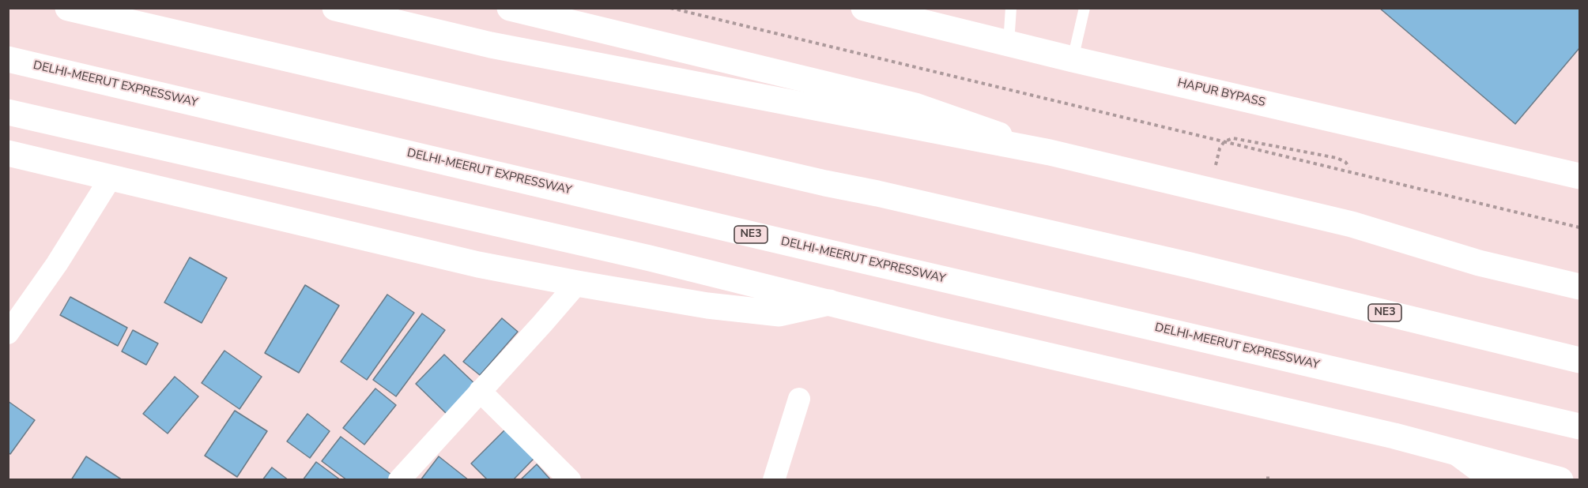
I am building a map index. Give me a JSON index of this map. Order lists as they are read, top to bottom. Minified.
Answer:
{"streets":{"main road":["DELHI-MEERUT EXPRESSWAY","HAPUR BYPASS","NE3"]}}
